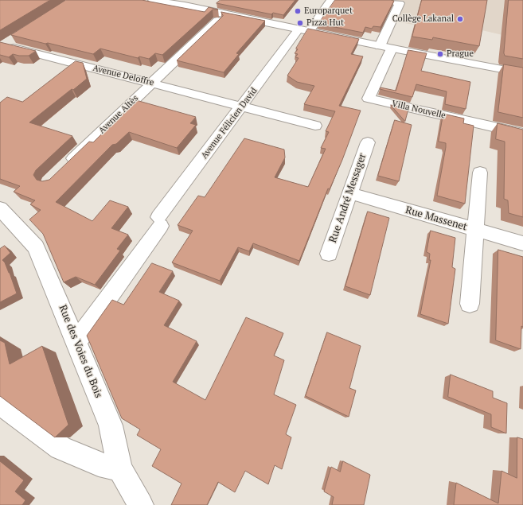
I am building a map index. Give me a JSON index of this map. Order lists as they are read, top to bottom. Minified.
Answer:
{"streets":{"street":["Avenue Deloffre","Villa Nouvelle","Avenue Altès","Avenue Félicien David","Rue André Messager","Rue Massenet","Rue des Voies du Bois"]},"crossings":[["Avenue Deloffre","Avenue Altès"],["Avenue Deloffre","Avenue Félicien David"],["Avenue Félicien David","Rue des Voies du Bois"],["Rue André Messager","Rue Massenet"]],"places":["Europarquet","Collège Lakanal","Pizza Hut","Prague"]}
